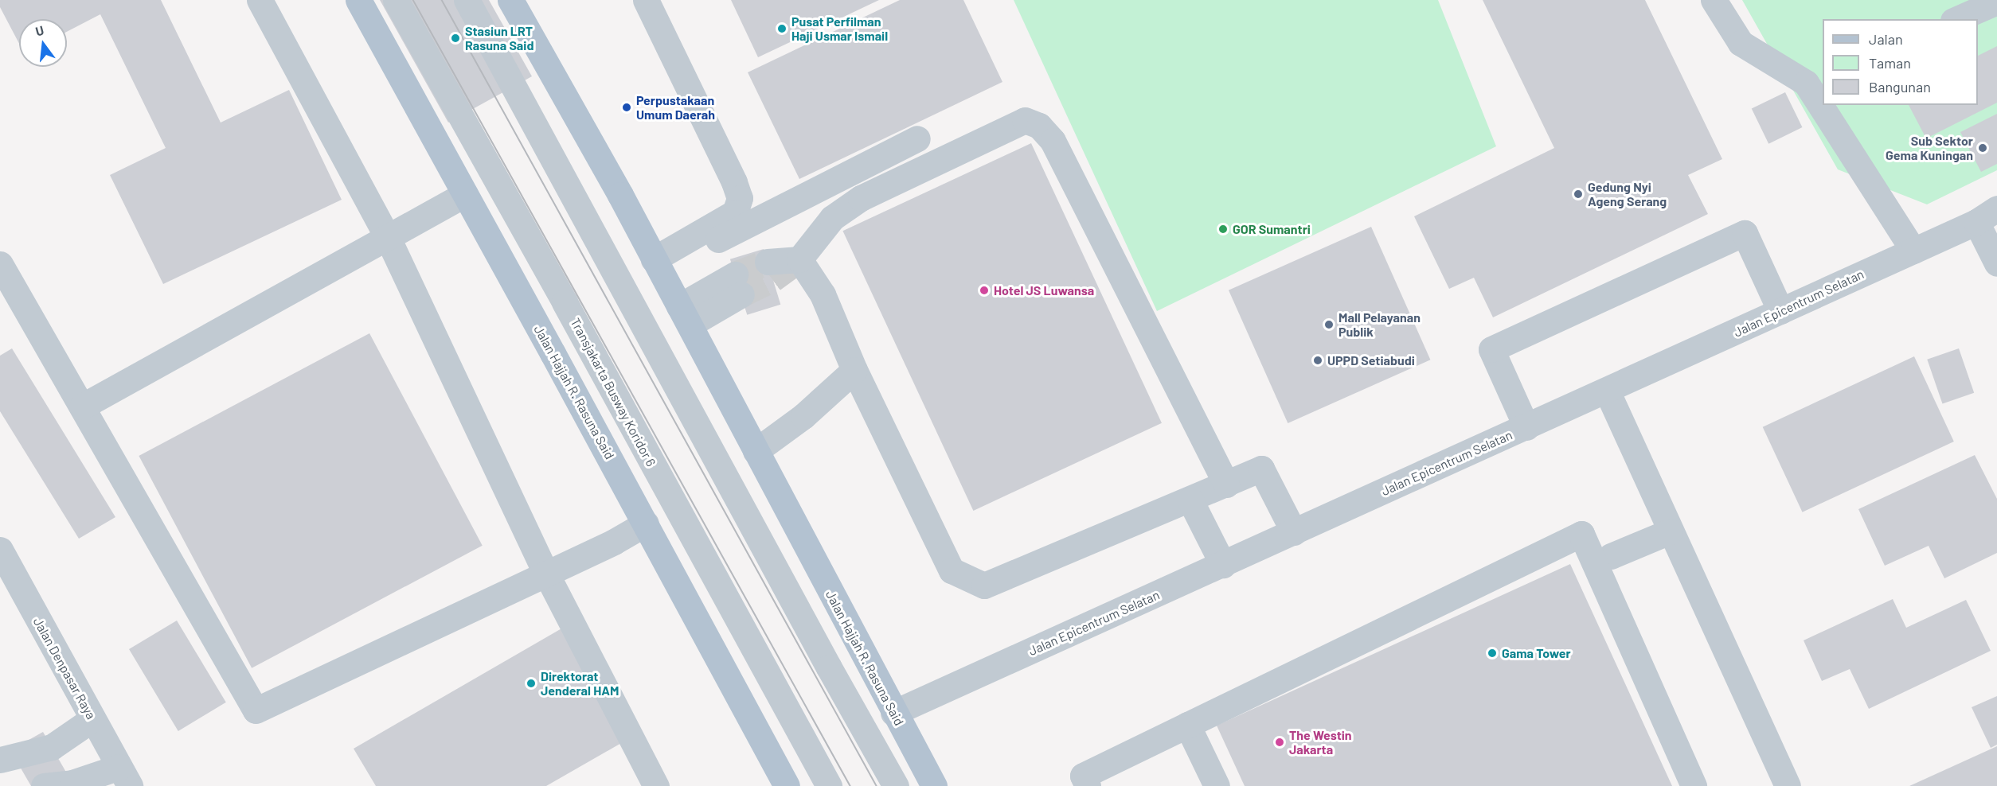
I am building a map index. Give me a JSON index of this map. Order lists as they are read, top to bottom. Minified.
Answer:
{"streets":{"main road":["Jalan Hajjah R. Rasuna Said"],"street":["Jalan Epicentrum Selatan","Transjakarta Busway Koridor 6","Jalan Denpasar Raya"]},"crossings":[["Jalan Epicentrum Selatan","Jalan Hajjah R. Rasuna Said"]],"places":["Pusat Perfilman Haji Usmar Ismail","Stasiun LRT Rasuna Said","Perpustakaan Umum Daerah","Sub Sektor Gema Kuningan","Gedung Nyi Ageng Serang","GOR Sumantri","Hotel JS Luwansa","Mall Pelayanan Publik","UPPD Setiabudi","Gama Tower","Direktorat Jenderal HAM","The Westin Jakarta"],"legend":["Jalan","Taman","Bangunan"],"north":"top"}
